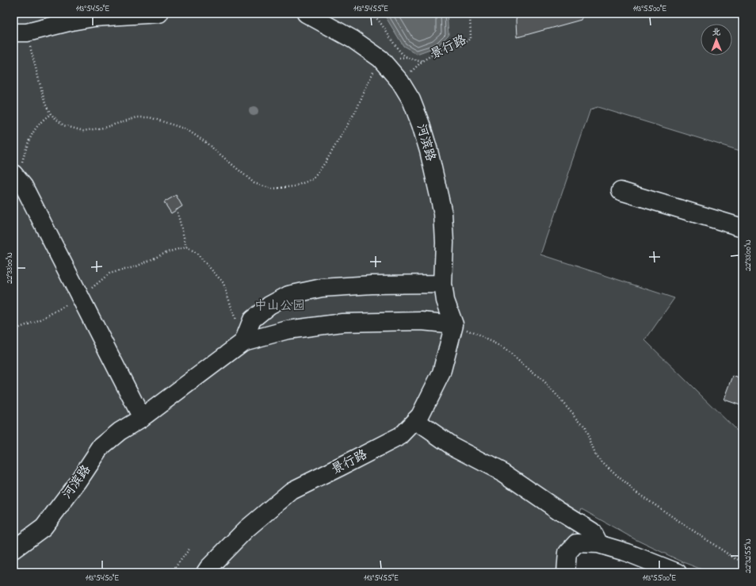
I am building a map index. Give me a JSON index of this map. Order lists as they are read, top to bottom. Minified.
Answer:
{"streets":{"lane":["景行路","河滨路"]},"crossings":[["景行路","河滨路"]],"parks":["中山公园"],"north":"top","coordinates":["113°54'50\"E","113°54'55\"E","113°55'00\"E","22°33'00\"N","22°32'55\"N"]}
